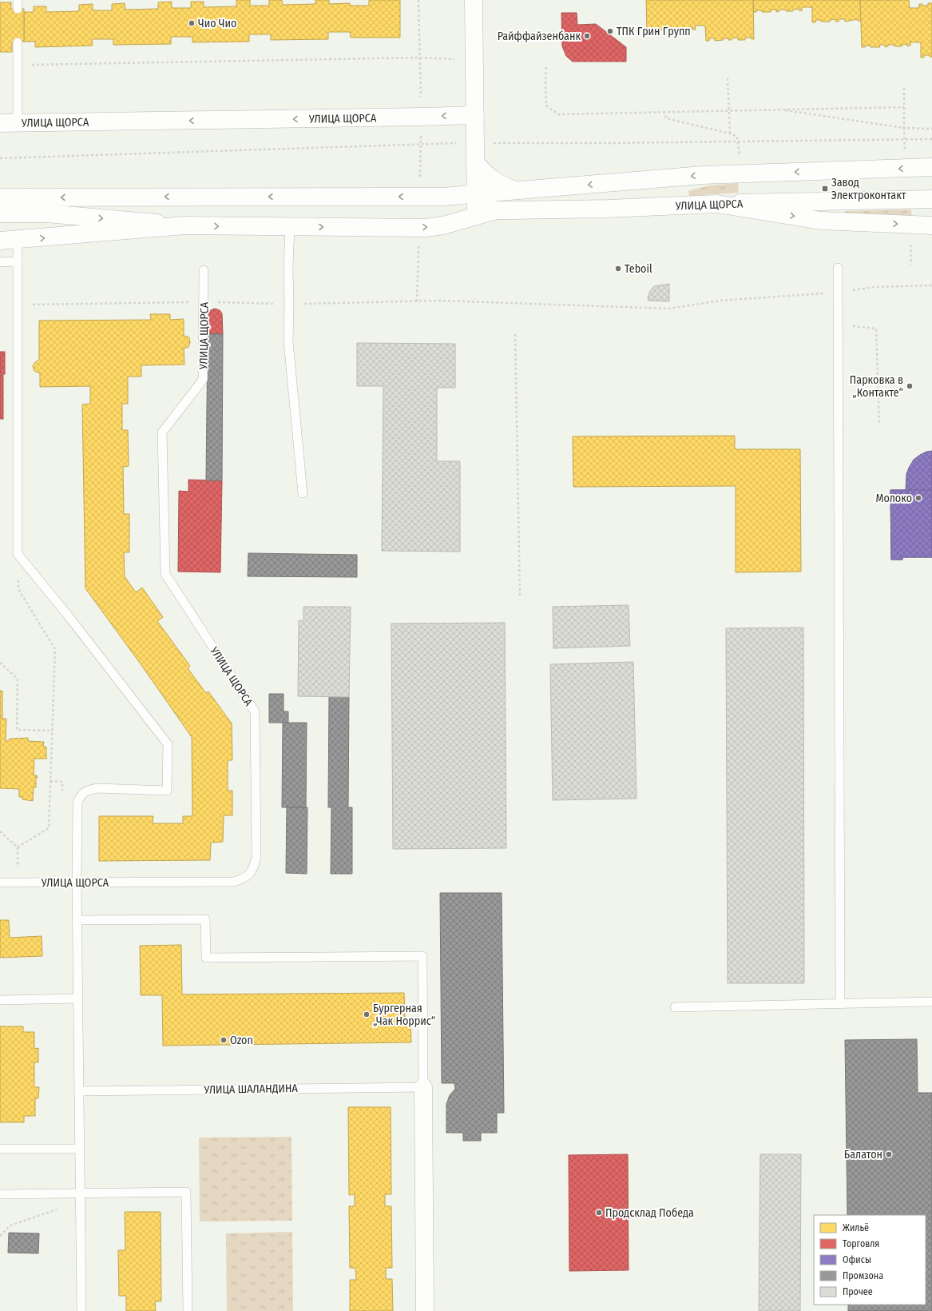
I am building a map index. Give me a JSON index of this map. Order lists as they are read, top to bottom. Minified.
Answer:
{"streets":{"main road":["УЛИЦА ЩОРСА"],"lane":["УЛИЦА ШАЛАНДИНА"]},"places":{"other":["Чио Чио","ТПК Грин Групп","Райффайзенбанк","Teboil","Парковка в „Контакте“","Молоко","Бургерная „Чак Норрис“","Ozon","Балатон","Продсклад Победа"],"transit":["Завод Электроконтакт"]},"legend":["Жильё","Торговля","Офисы","Промзона","Прочее"]}
